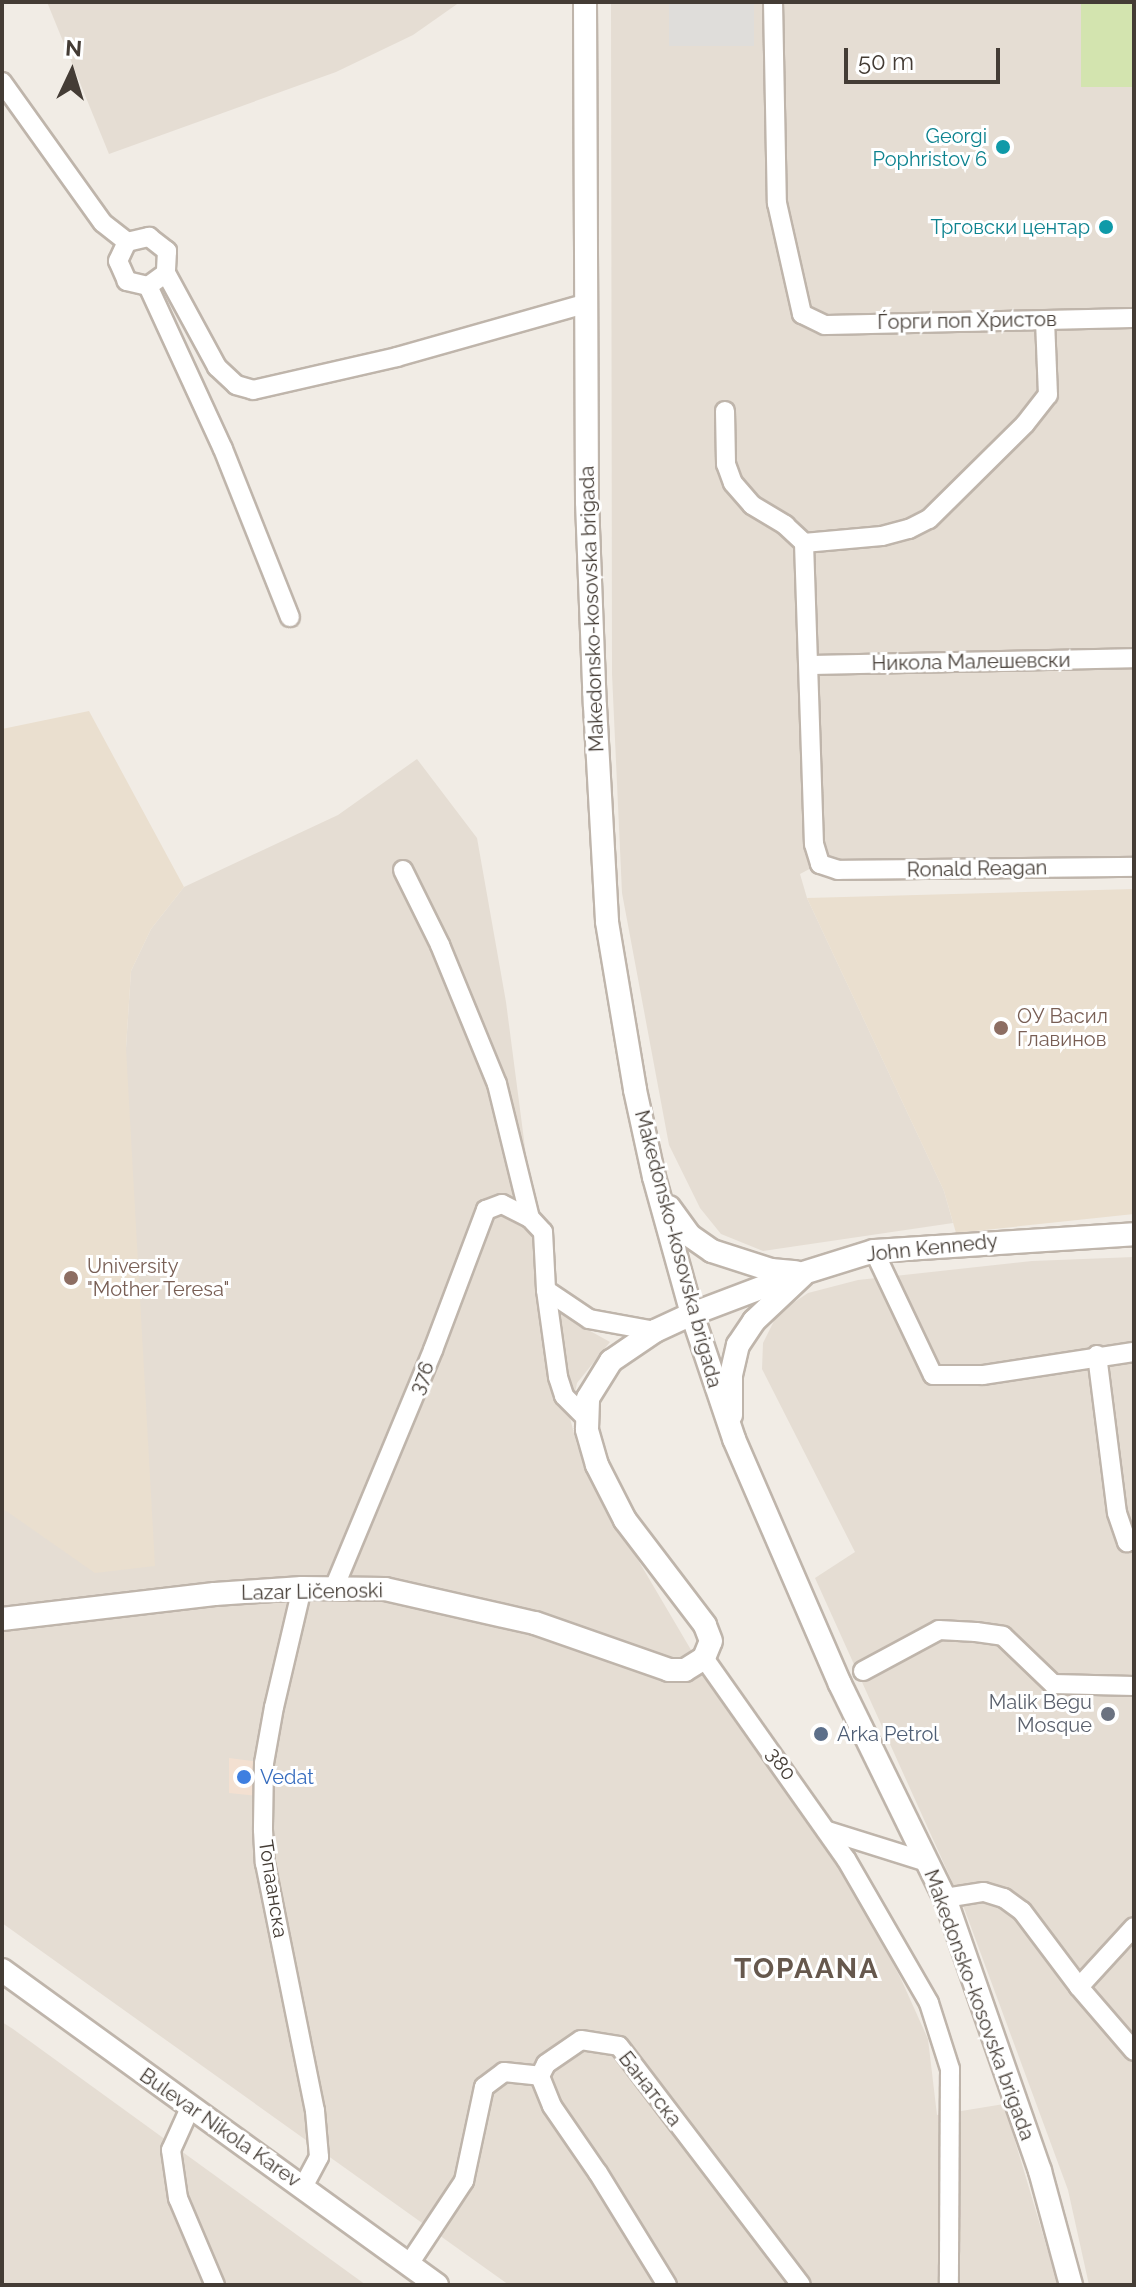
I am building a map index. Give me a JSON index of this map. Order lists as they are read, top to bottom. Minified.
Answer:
{"streets":{"street":["Ѓорги поп Христов","Makedonsko-kosovska brigada","Никола Малешевски","Ronald Reagan","John Kennedy","376","Lazar Ličenoski","380","Топаанска","Банатска","Bulevar Nikola Karev"]},"crossings":[["Makedonsko-kosovska brigada","John Kennedy"],["Никола Малешевски","Ronald Reagan"],["376","Lazar Ličenoski"],["Lazar Ličenoski","380"],["Lazar Ličenoski","Топаанска"],["Топаанска","Bulevar Nikola Karev"]],"districts":["TOPAANA"],"places":["Georgi Pophristov 6","Трговски центар","ОУ Васил Главинов","University \"Mother Teresa\"","Malik Begu Mosque","Arka Petrol","Vedat"],"scale_bar":"50 m","north":"top"}
